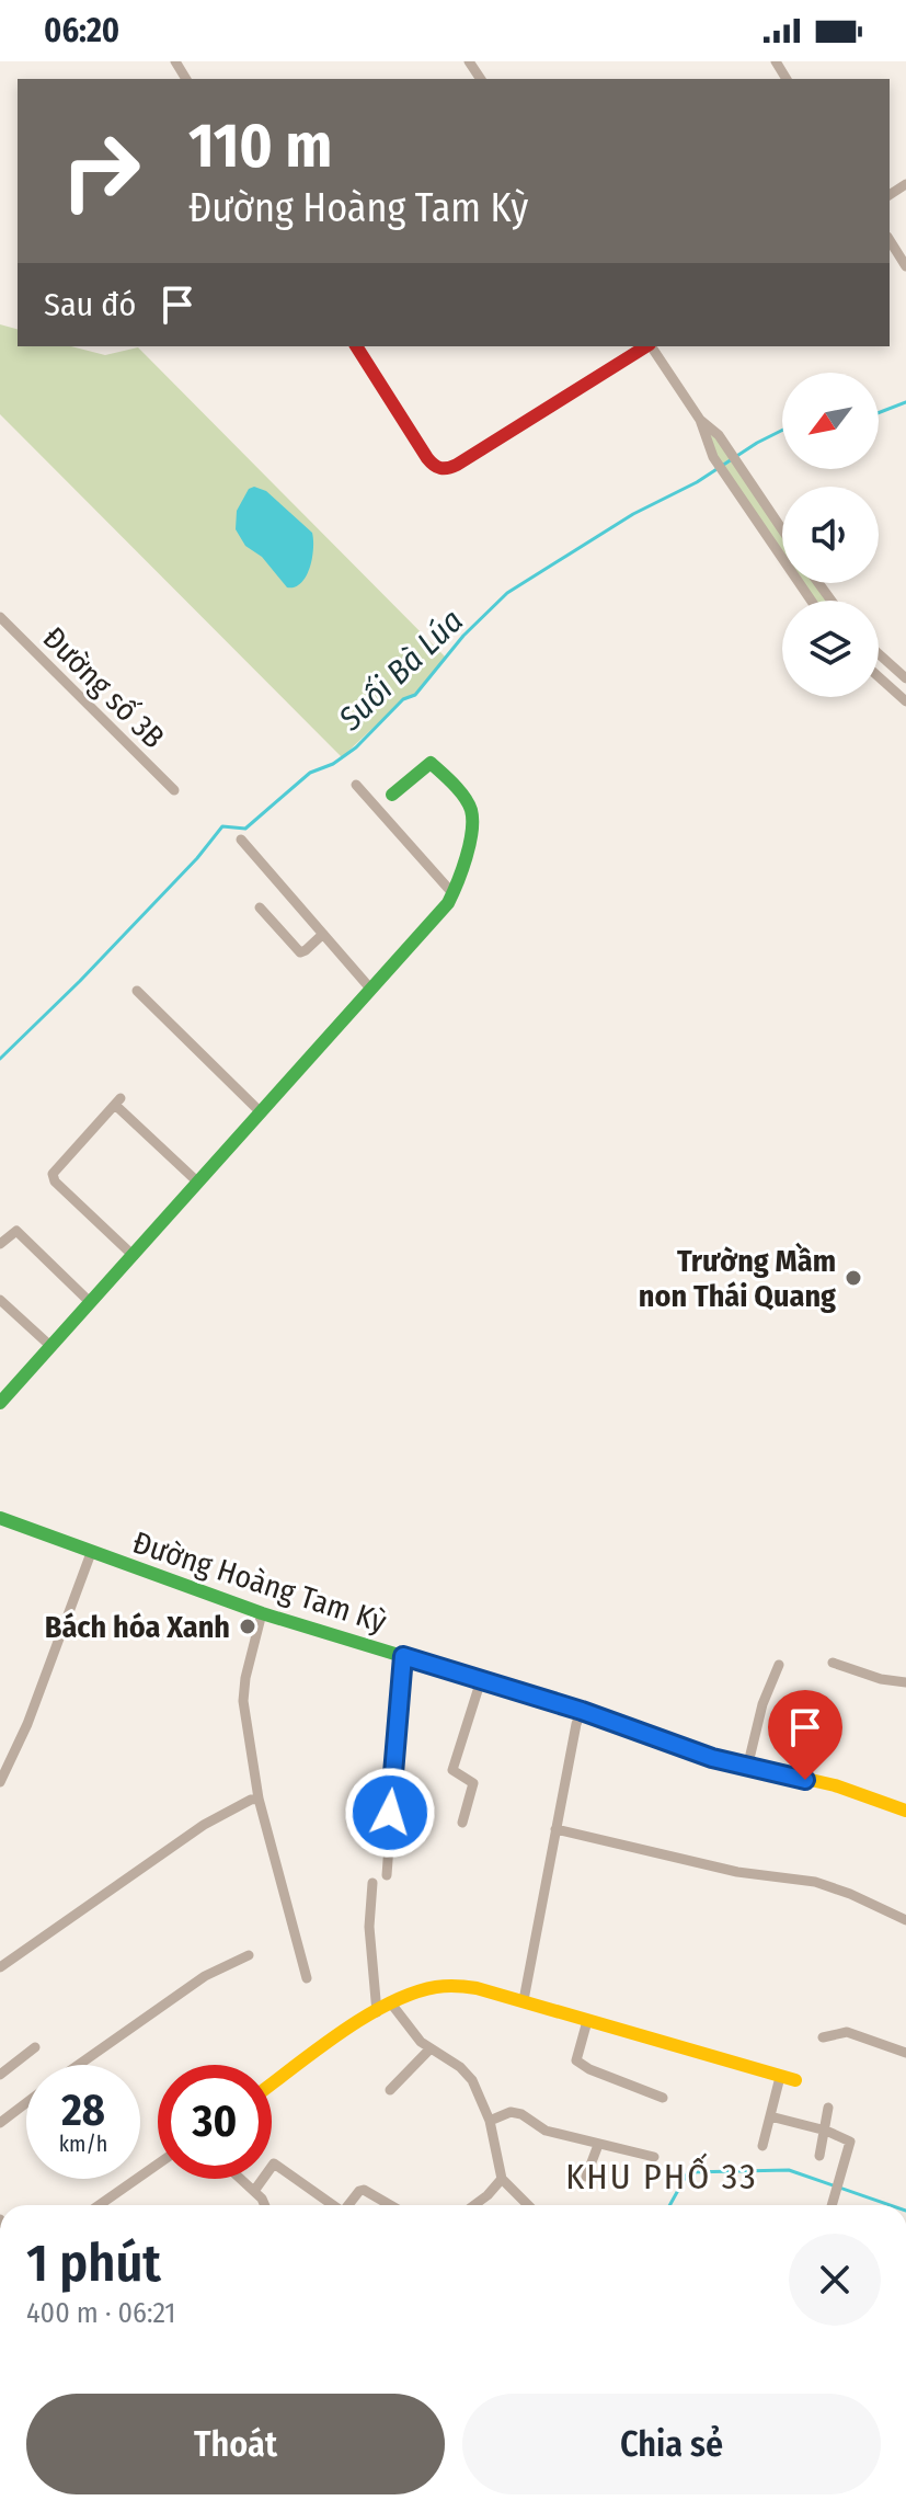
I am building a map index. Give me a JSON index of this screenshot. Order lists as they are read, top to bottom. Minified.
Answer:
{"streets":{"street":["Đường số 3B","Đường Hoàng Tam Kỳ"]},"districts":["KHU PHỐ 33"],"water":["Suối Bà Lúa"],"places":["Trường Mầm non Thái Quang","Bách hóa Xanh"],"north":"bottom left","page":{"status":"06:20","turn":["110 m","Đường Hoàng Tam Kỳ"],"then":"Sau đó","speed":"28 km/h","limit":"30","heading":["1 phút","400 m · 06:21"],"buttons":["Thoát","Chia sẻ"]}}
